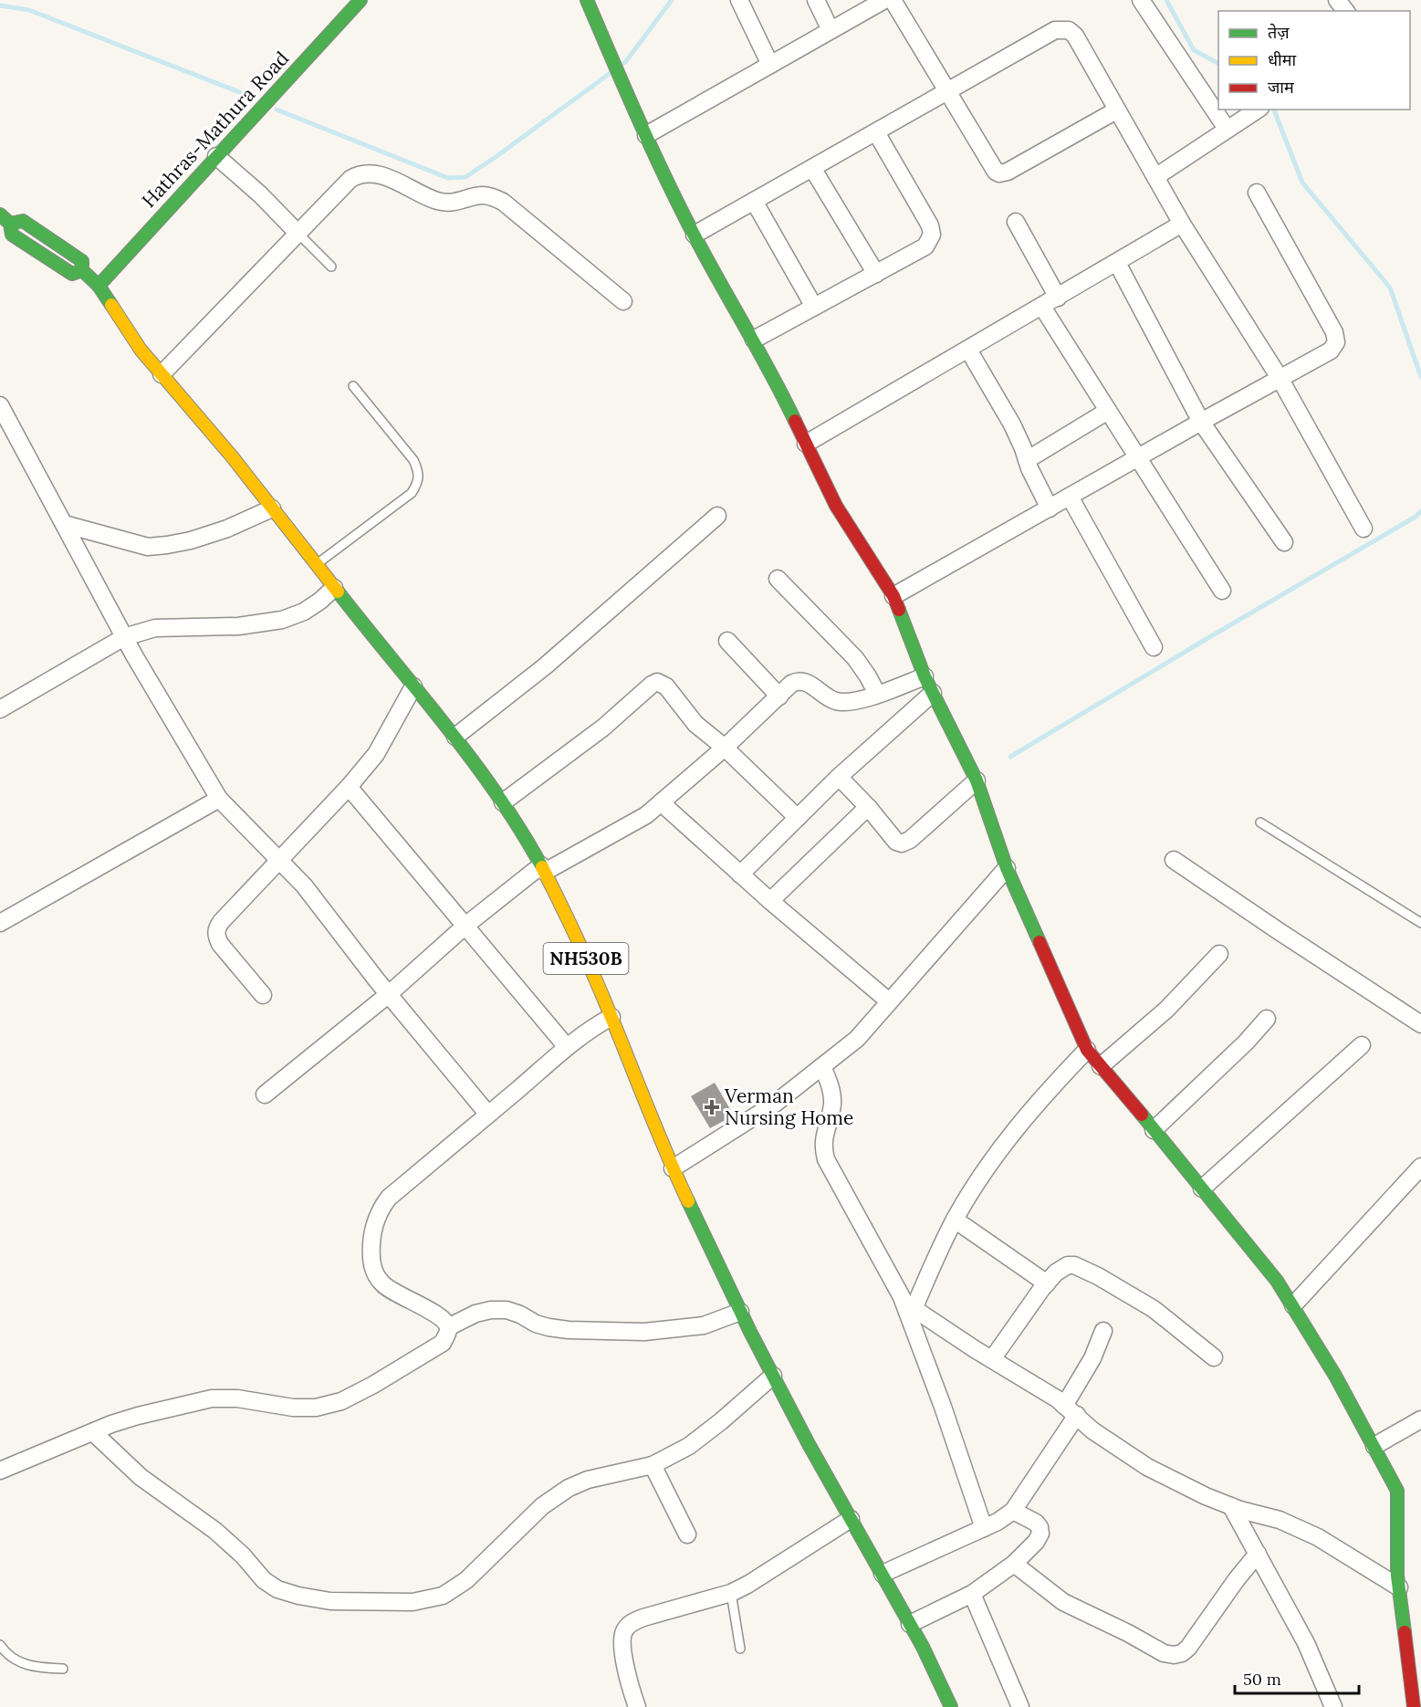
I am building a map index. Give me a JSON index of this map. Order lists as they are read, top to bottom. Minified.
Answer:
{"streets":{"main road":["Hathras-Mathura Road","NH530B"]},"crossings":[["Hathras-Mathura Road","NH530B"]],"places":{"health":["Verman Nursing Home"]},"legend":["तेज़","धीमा","जाम"],"scale_bar":"50 m"}
